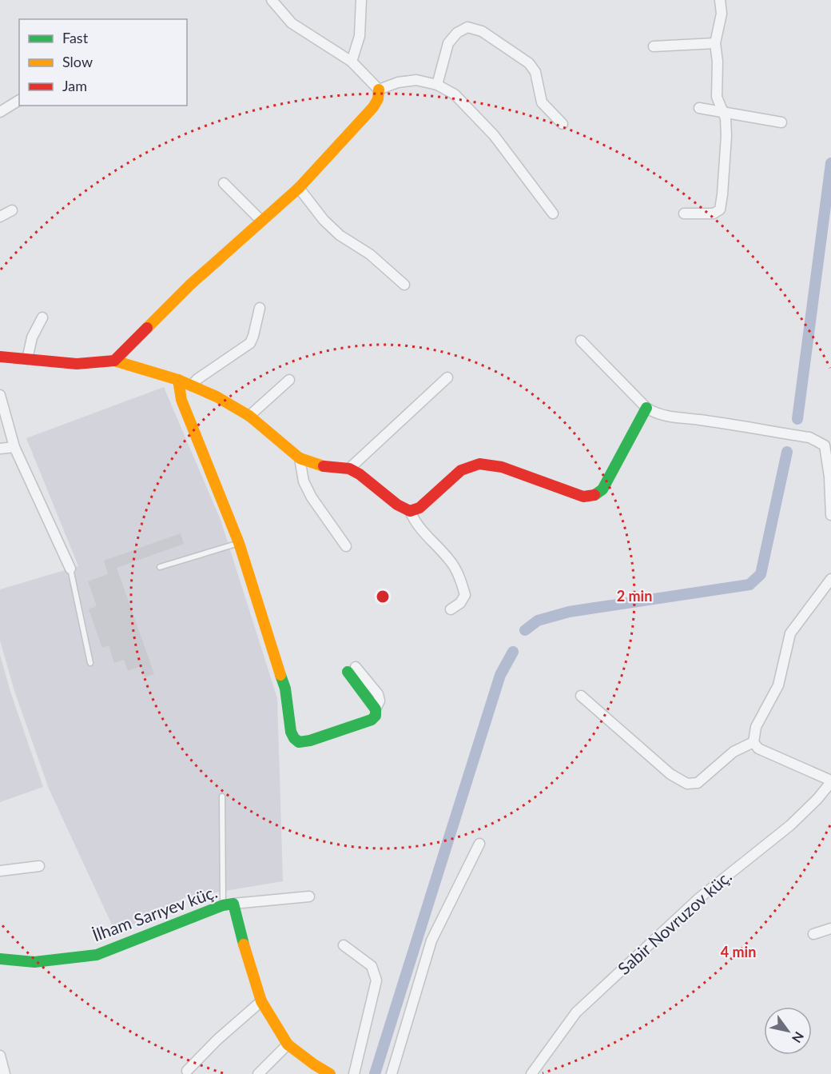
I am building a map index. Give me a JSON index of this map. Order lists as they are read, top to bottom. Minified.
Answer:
{"streets":{"street":["İlham Sarıyev küç.","Sabir Novruzov küç."]},"legend":["Fast","Slow","Jam"],"north":"bottom right","rings":["2 min","4 min"]}
